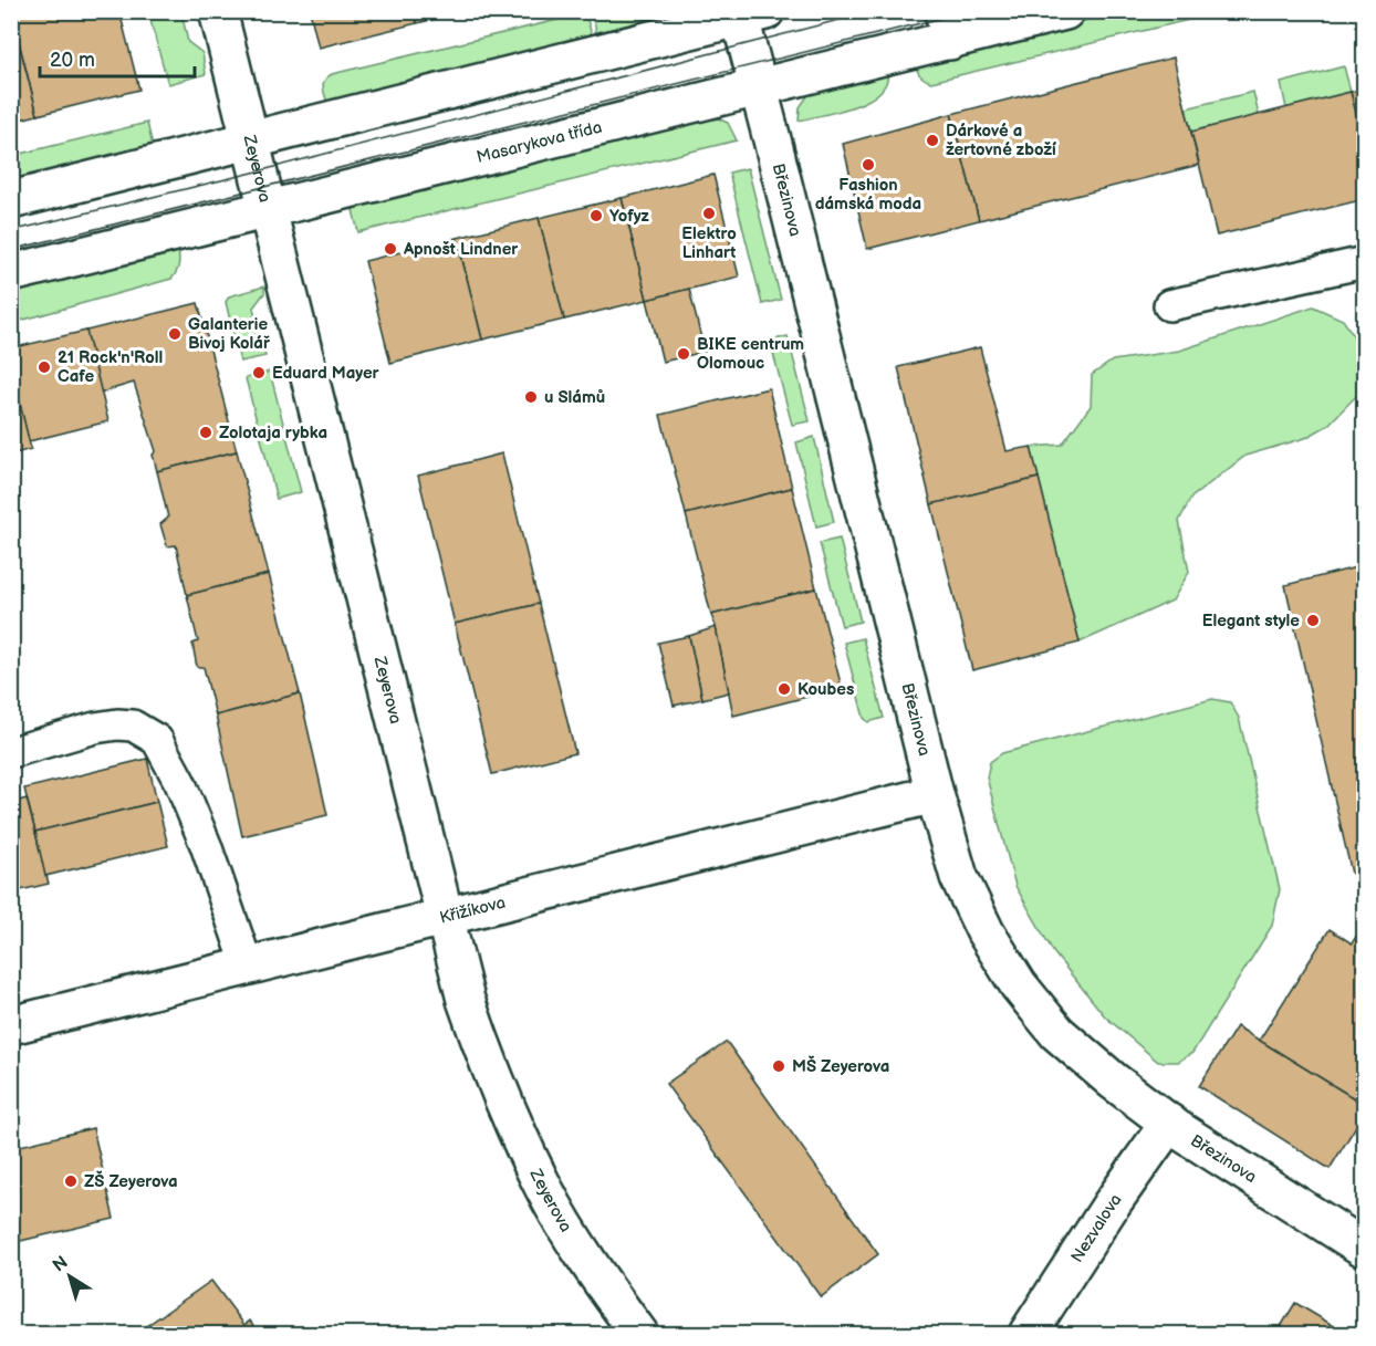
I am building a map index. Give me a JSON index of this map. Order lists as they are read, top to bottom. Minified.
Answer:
{"streets":{"street":["Masarykova třída","Zeyerova","Březinova","Křižíkova","Nezvalova"]},"crossings":[["Masarykova třída","Zeyerova"],["Masarykova třída","Březinova"],["Zeyerova","Křižíkova"],["Březinova","Křižíkova"],["Březinova","Nezvalova"]],"places":["Dárkové a žertovné zboží","Fashion dámská moda","Elektro Linhart","Yofyz","Apnošt Lindner","Galanterie Bivoj Kolář","BIKE centrum Olomouc","21 Rock'n'Roll Cafe","Eduard Mayer","u Slámů","Zolotaja rybka","Elegant style","Koubes","MŠ Zeyerova","ZŠ Zeyerova"],"scale_bar":"20 m","north":"top left"}
